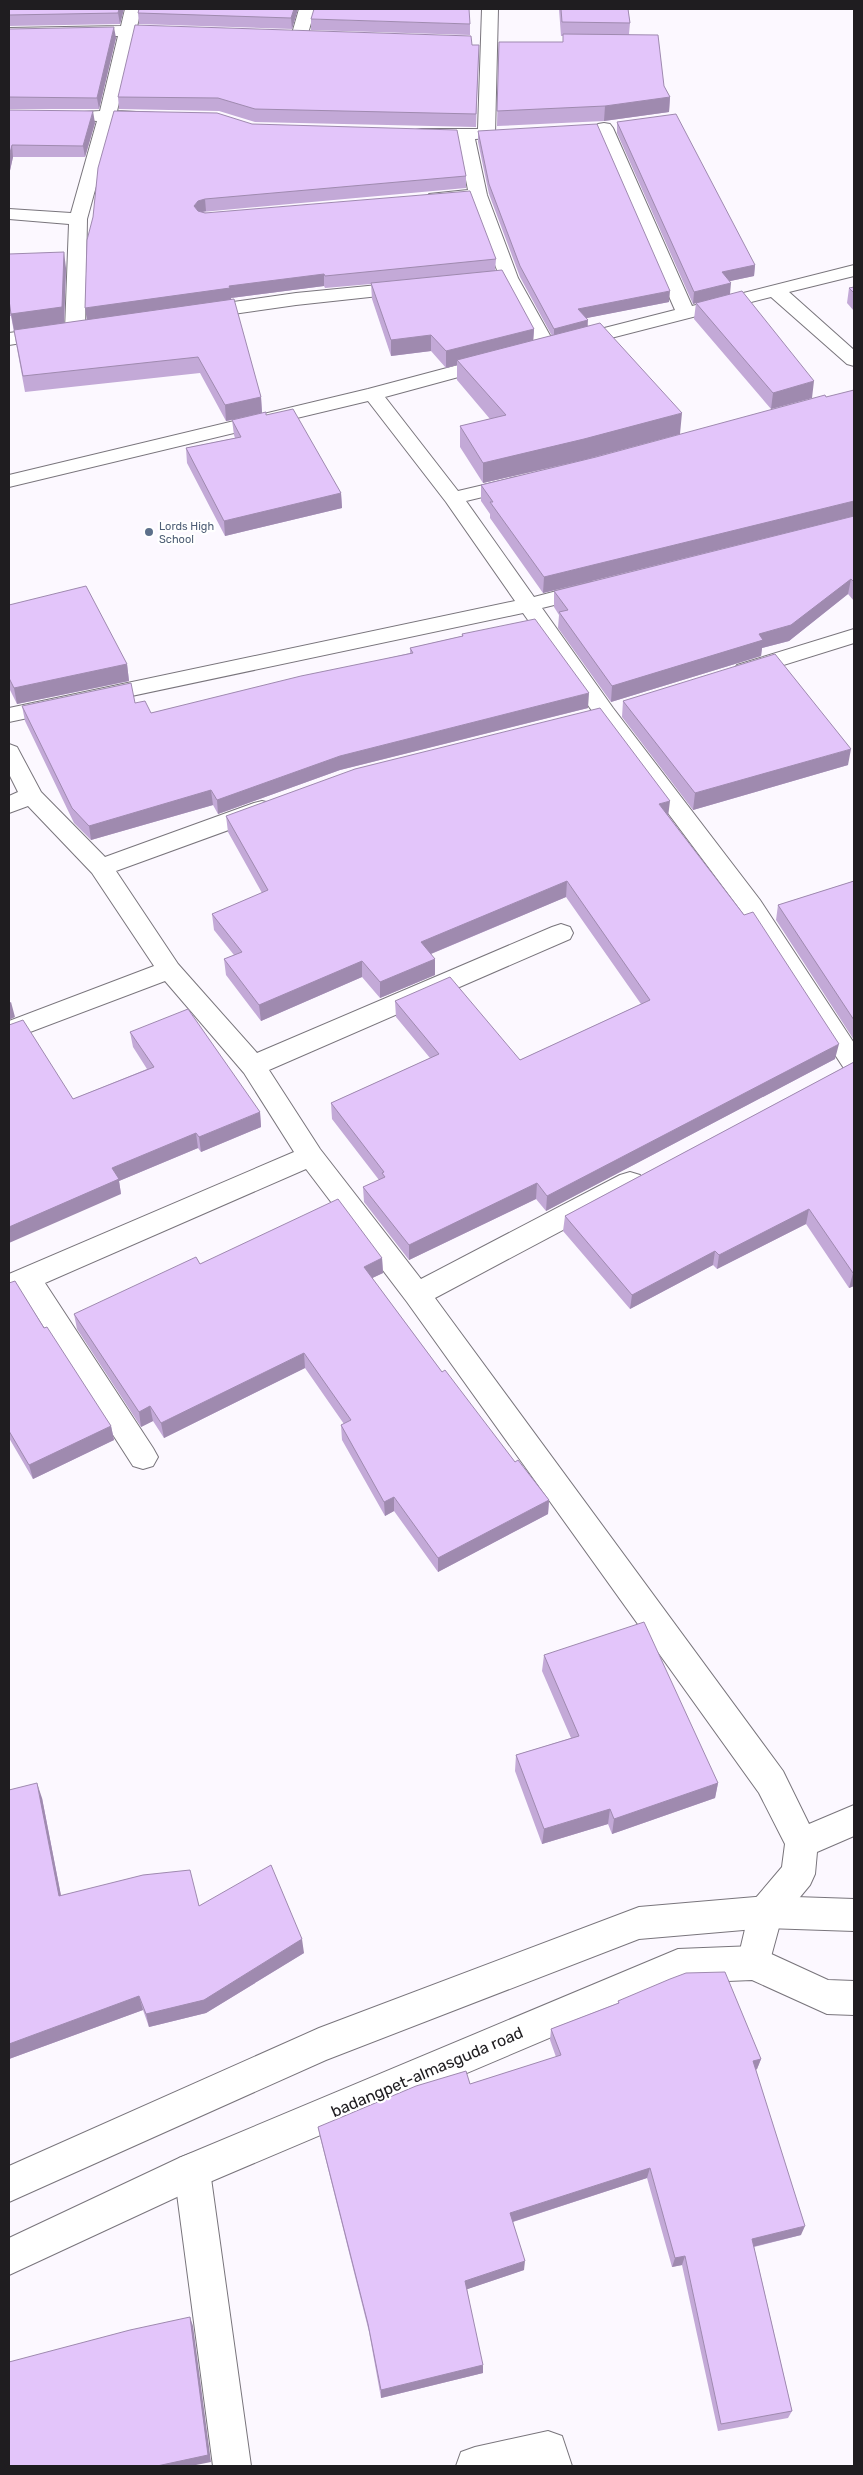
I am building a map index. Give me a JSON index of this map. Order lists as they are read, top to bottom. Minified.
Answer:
{"streets":{"street":["badangpet-almasguda road"]},"places":["Lords High School"]}
